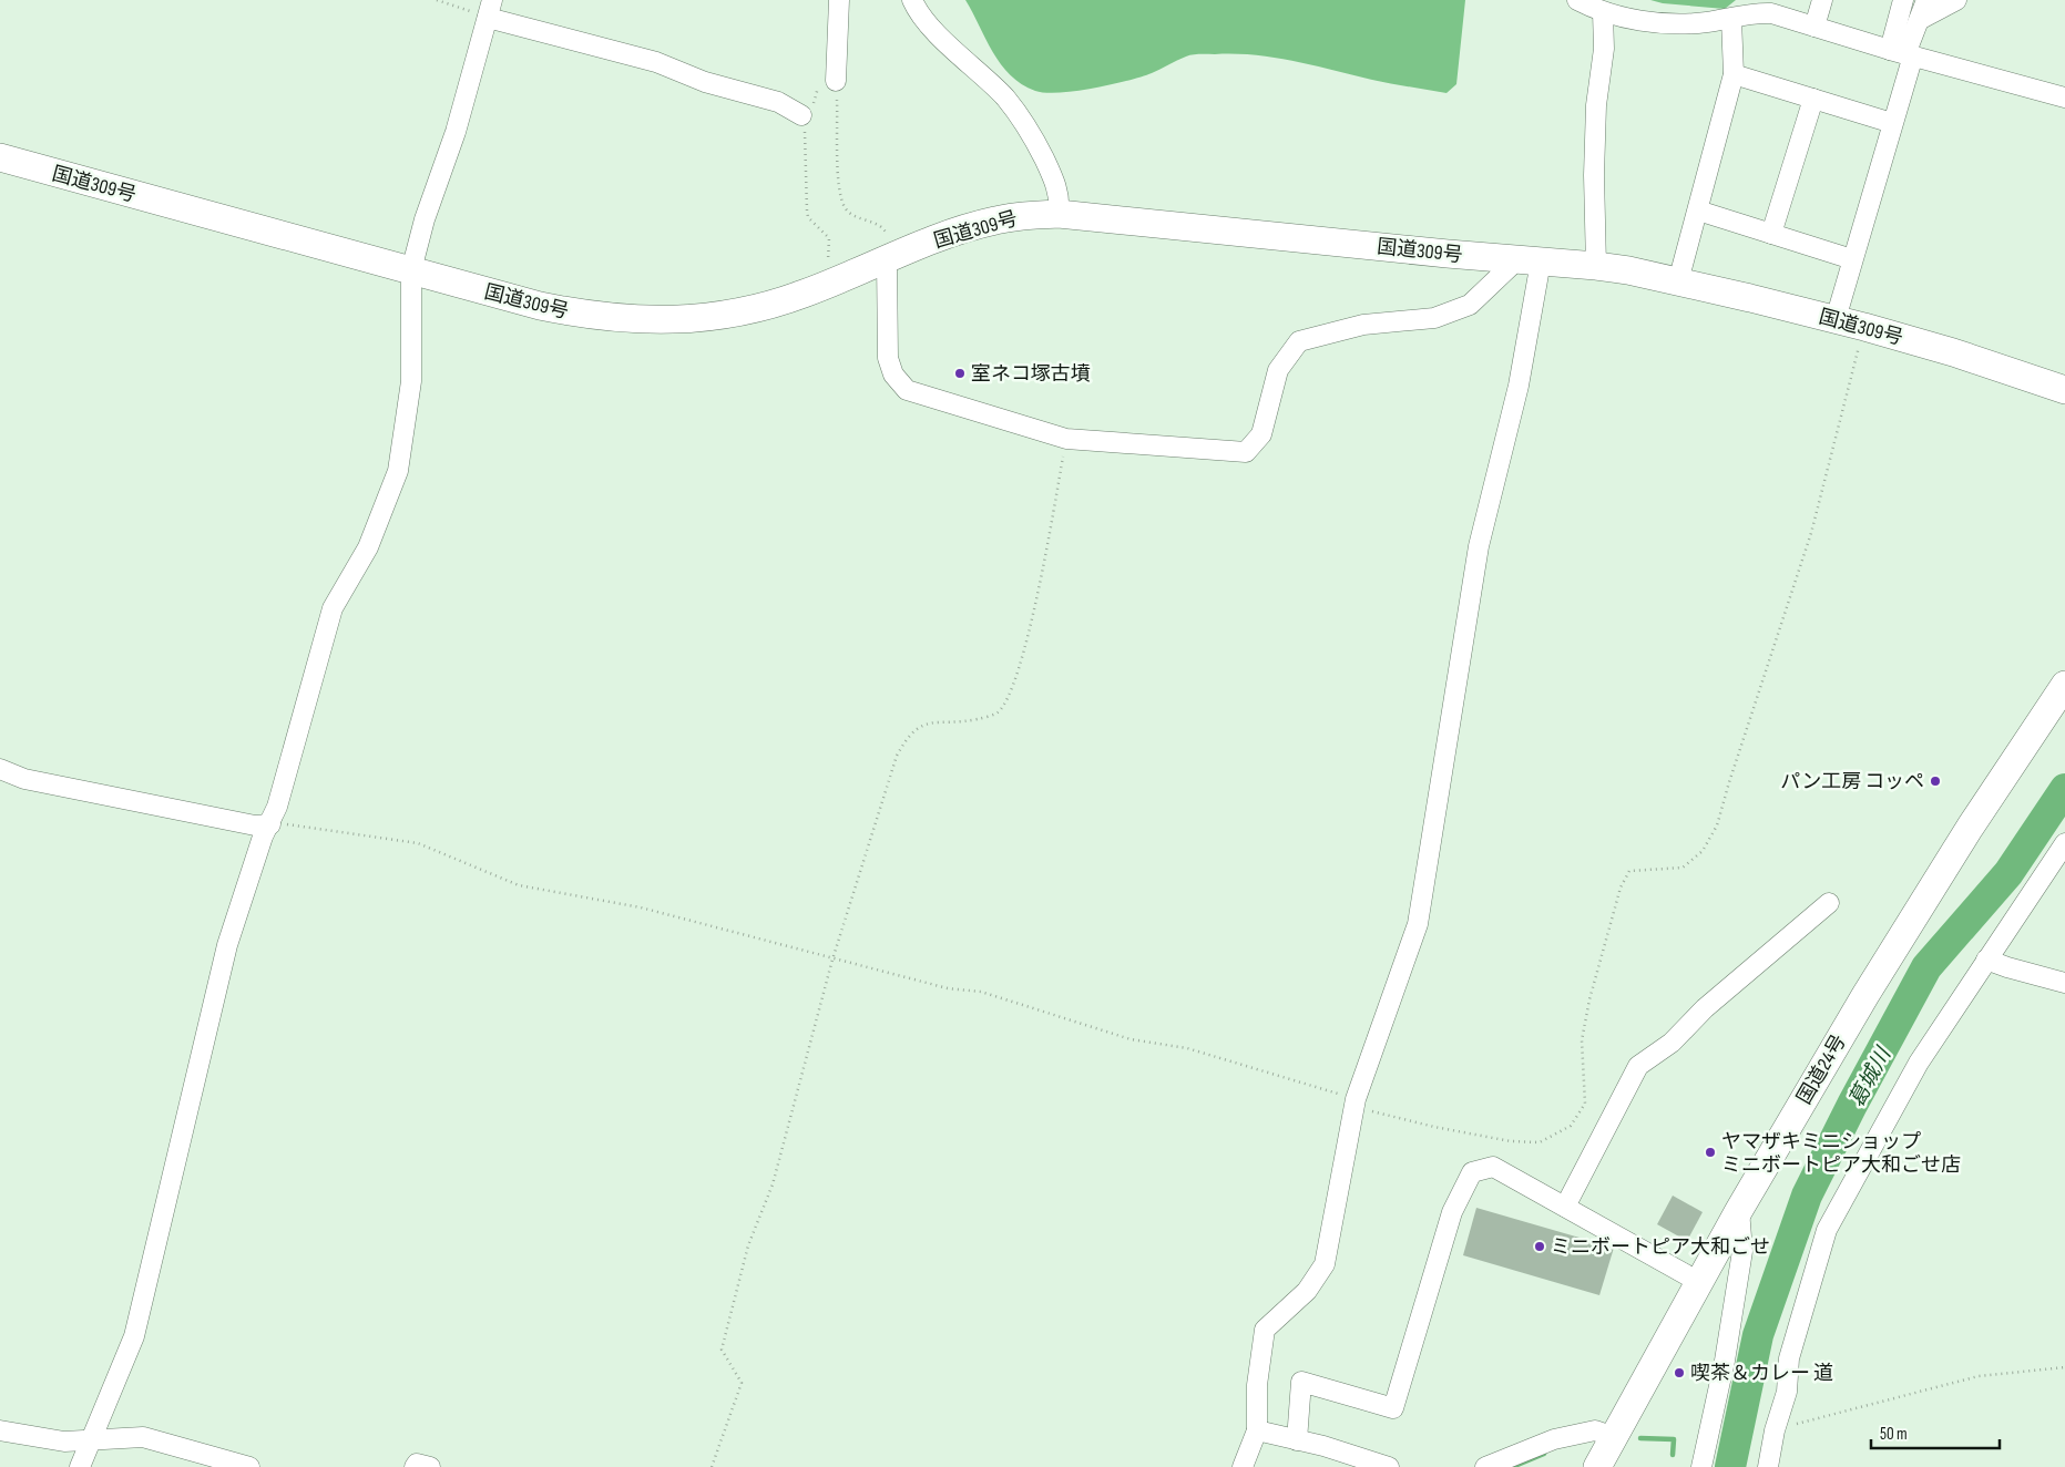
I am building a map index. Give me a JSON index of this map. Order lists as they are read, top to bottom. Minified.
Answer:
{"streets":{"highway":["国道309号","国道24号"]},"water":["葛城川"],"places":["室ネコ塚古墳","パン工房 コッペ","ヤマザキミニショップ ミニボートピア大和ごせ店","ミニボートピア大和ごせ","喫茶＆カレー 道"],"scale_bar":"50 m"}
